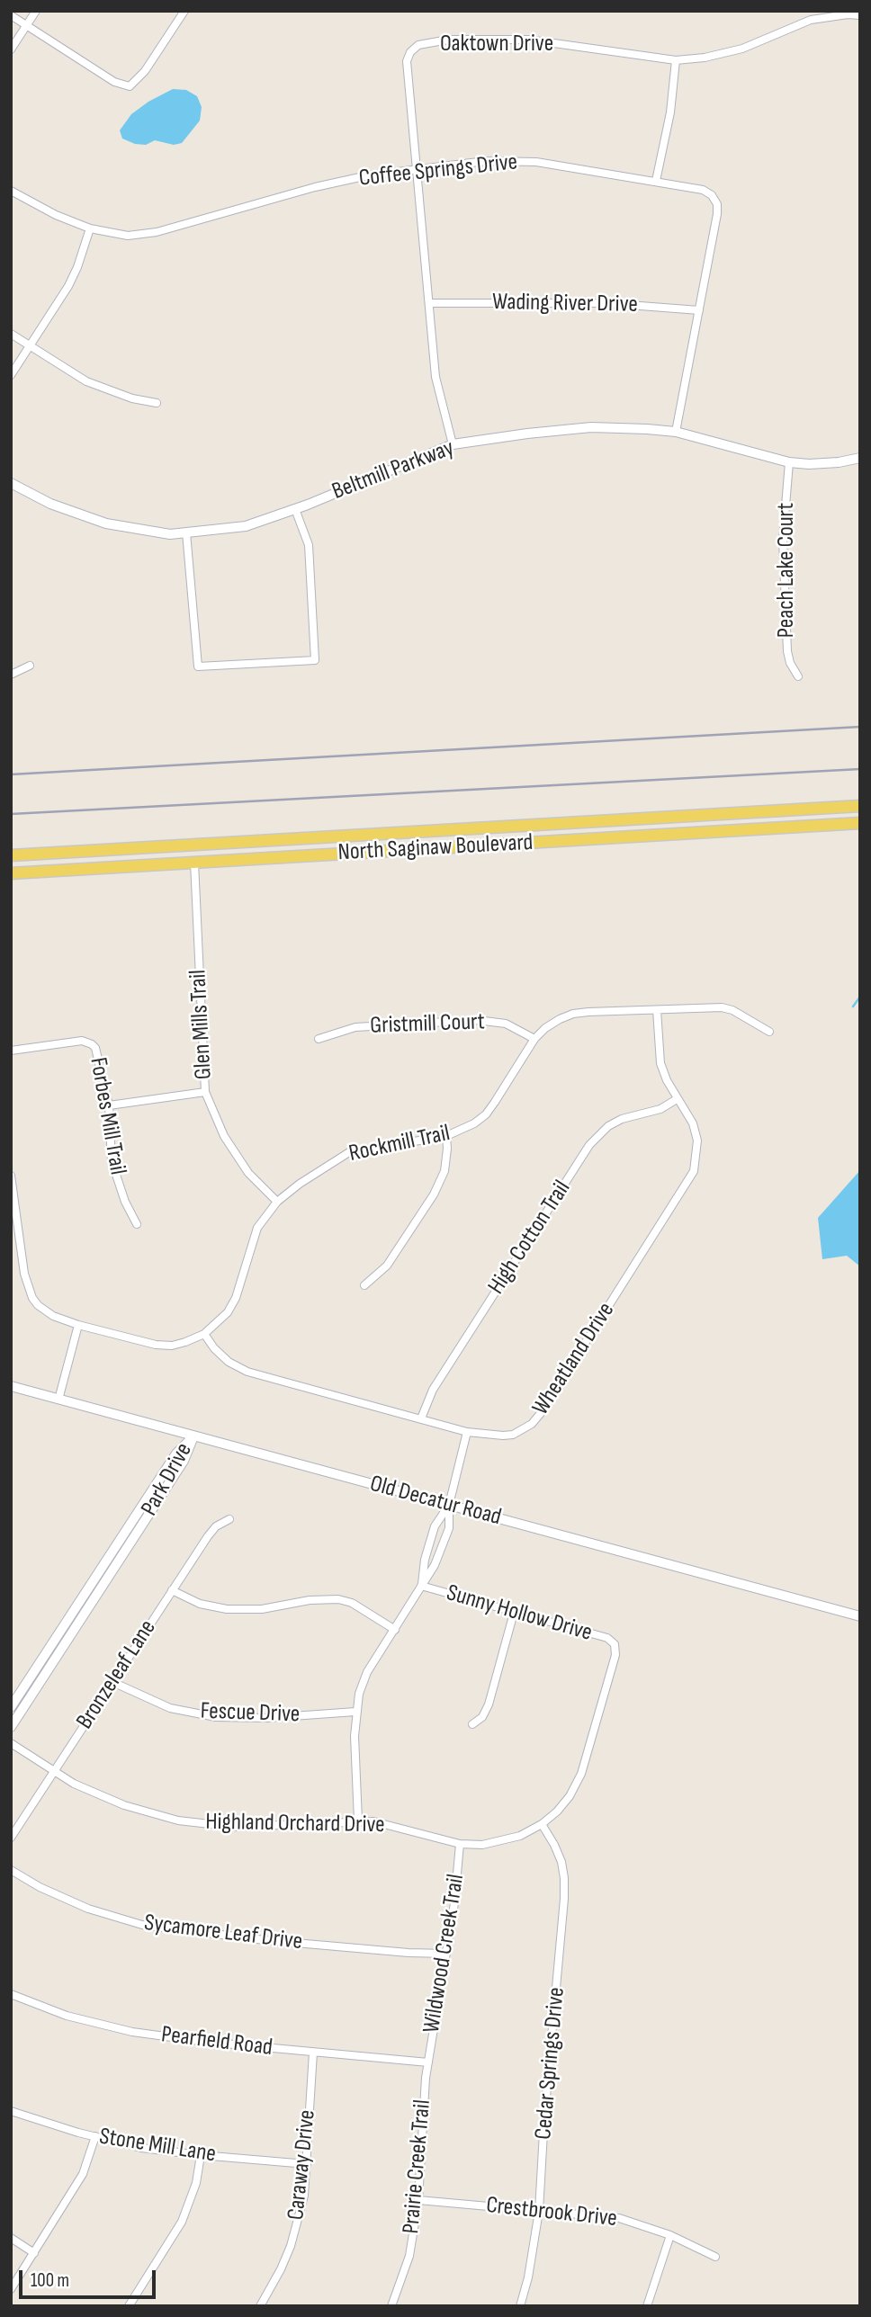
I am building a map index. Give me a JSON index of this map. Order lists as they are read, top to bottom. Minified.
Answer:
{"streets":{"main road":["North Saginaw Boulevard"],"street":["Oaktown Drive","Coffee Springs Drive","Wading River Drive","Beltmill Parkway","Peach Lake Court","Glen Mills Trail","Gristmill Court","Forbes Mill Trail","Rockmill Trail","High Cotton Trail","Wheatland Drive","Park Drive","Old Decatur Road","Sunny Hollow Drive","Bronzeleaf Lane","Fescue Drive","Highland Orchard Drive","Sycamore Leaf Drive","Wildwood Creek Trail","Pearfield Road","Cedar Springs Drive","Stone Mill Lane","Caraway Drive","Prairie Creek Trail","Crestbrook Drive"]},"crossings":[["Oaktown Drive","Coffee Springs Drive"],["Oaktown Drive","Wading River Drive"],["Oaktown Drive","Beltmill Parkway"],["Coffee Springs Drive","Wading River Drive"],["Coffee Springs Drive","Beltmill Parkway"],["Beltmill Parkway","Peach Lake Court"],["North Saginaw Boulevard","Glen Mills Trail"],["Glen Mills Trail","Rockmill Trail"],["Gristmill Court","Rockmill Trail"],["Rockmill Trail","Wheatland Drive"],["High Cotton Trail","Wheatland Drive"],["Park Drive","Old Decatur Road"],["Sunny Hollow Drive","Highland Orchard Drive"],["Bronzeleaf Lane","Fescue Drive"],["Bronzeleaf Lane","Highland Orchard Drive"],["Highland Orchard Drive","Wildwood Creek Trail"],["Highland Orchard Drive","Cedar Springs Drive"],["Sycamore Leaf Drive","Wildwood Creek Trail"],["Wildwood Creek Trail","Pearfield Road"],["Wildwood Creek Trail","Prairie Creek Trail"],["Pearfield Road","Caraway Drive"],["Pearfield Road","Prairie Creek Trail"],["Cedar Springs Drive","Crestbrook Drive"],["Stone Mill Lane","Caraway Drive"],["Prairie Creek Trail","Crestbrook Drive"]],"scale_bar":"100 m"}
